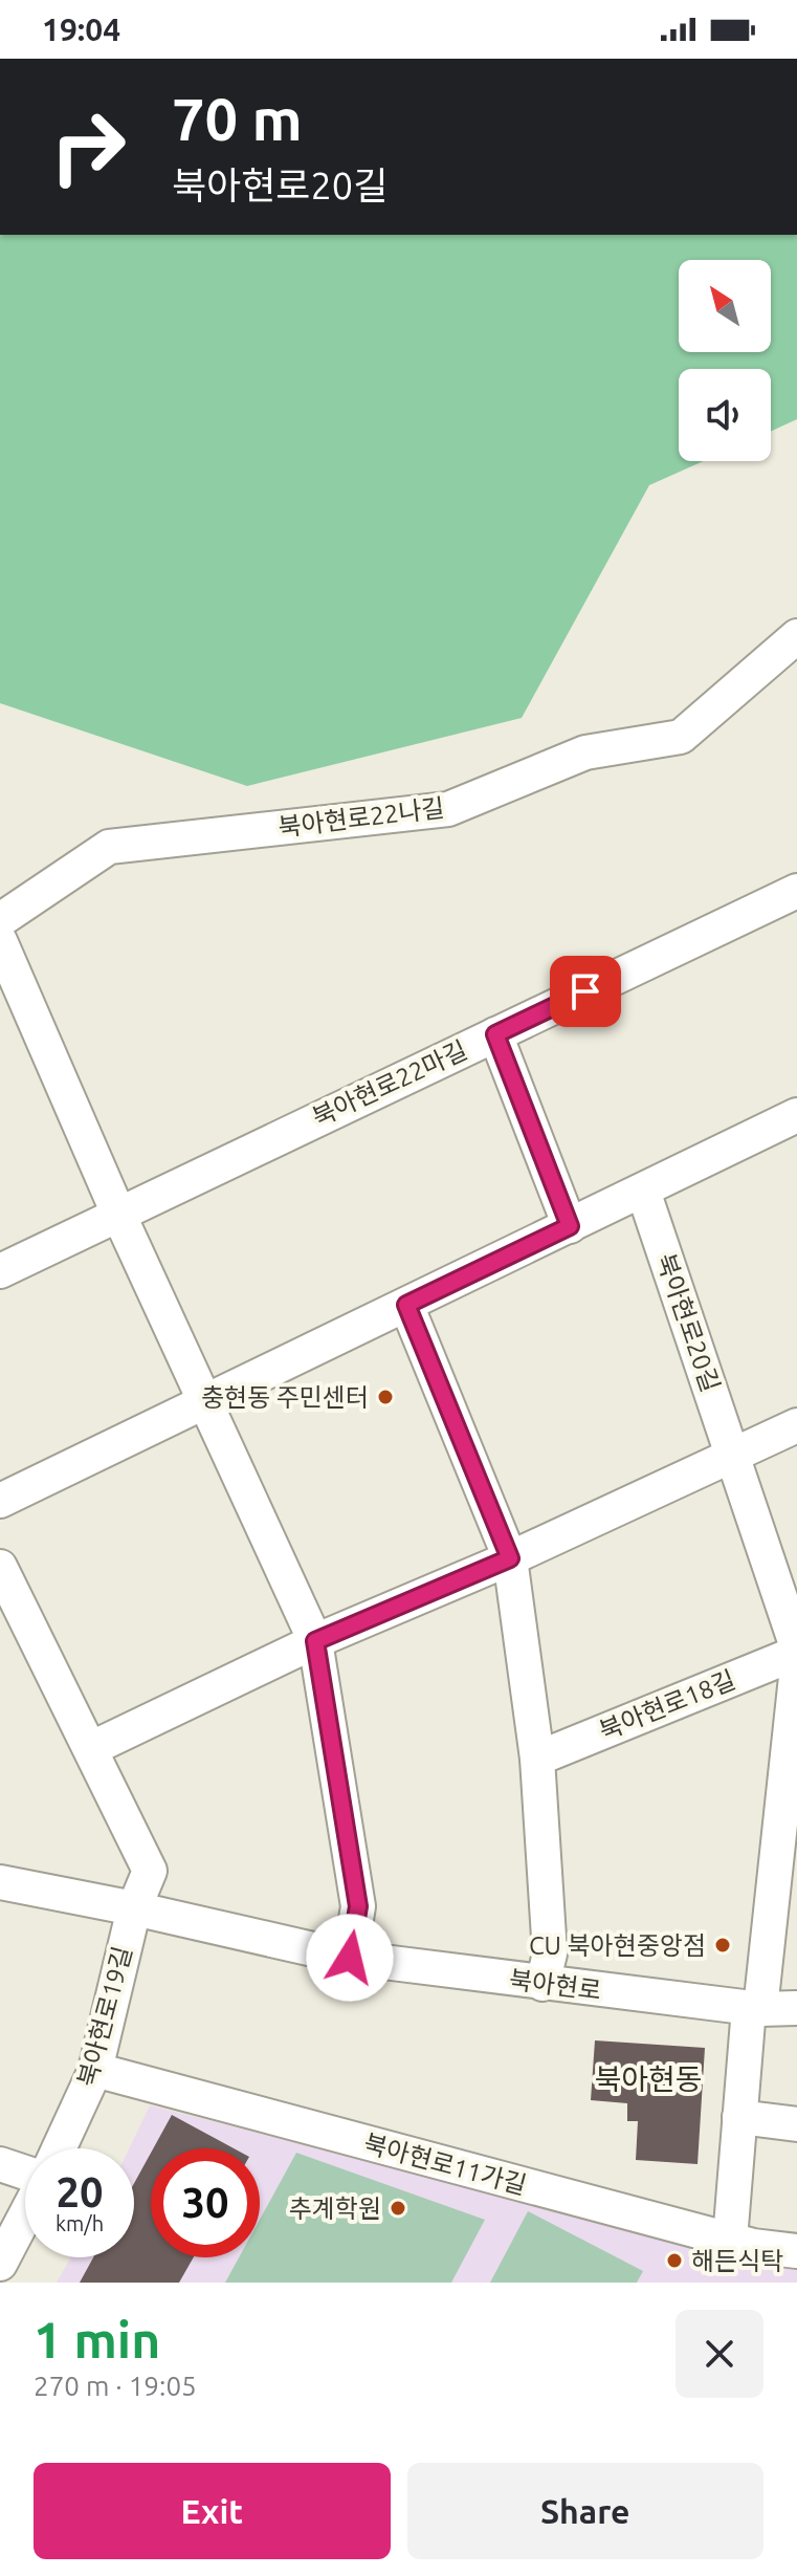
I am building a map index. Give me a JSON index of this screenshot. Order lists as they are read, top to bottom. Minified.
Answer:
{"streets":{"street":["북아현로22나길","북아현로22마길","북아현로20길","북아현로18길","북아현로","북아현로19길","북아현로11가길"]},"crossings":[["북아현로20길","북아현로18길"],["북아현로","북아현로19길"],["북아현로19길","북아현로11가길"]],"districts":["북아현동"],"places":["충현동 주민센터","CU 북아현중앙점","추계학원","해든식탁"],"north":"top left","page":{"status":"19:04","turn":["70 m","북아현로20길"],"speed":"20 km/h","limit":"30","heading":["1 min","270 m · 19:05"],"buttons":["Exit","Share"]}}
